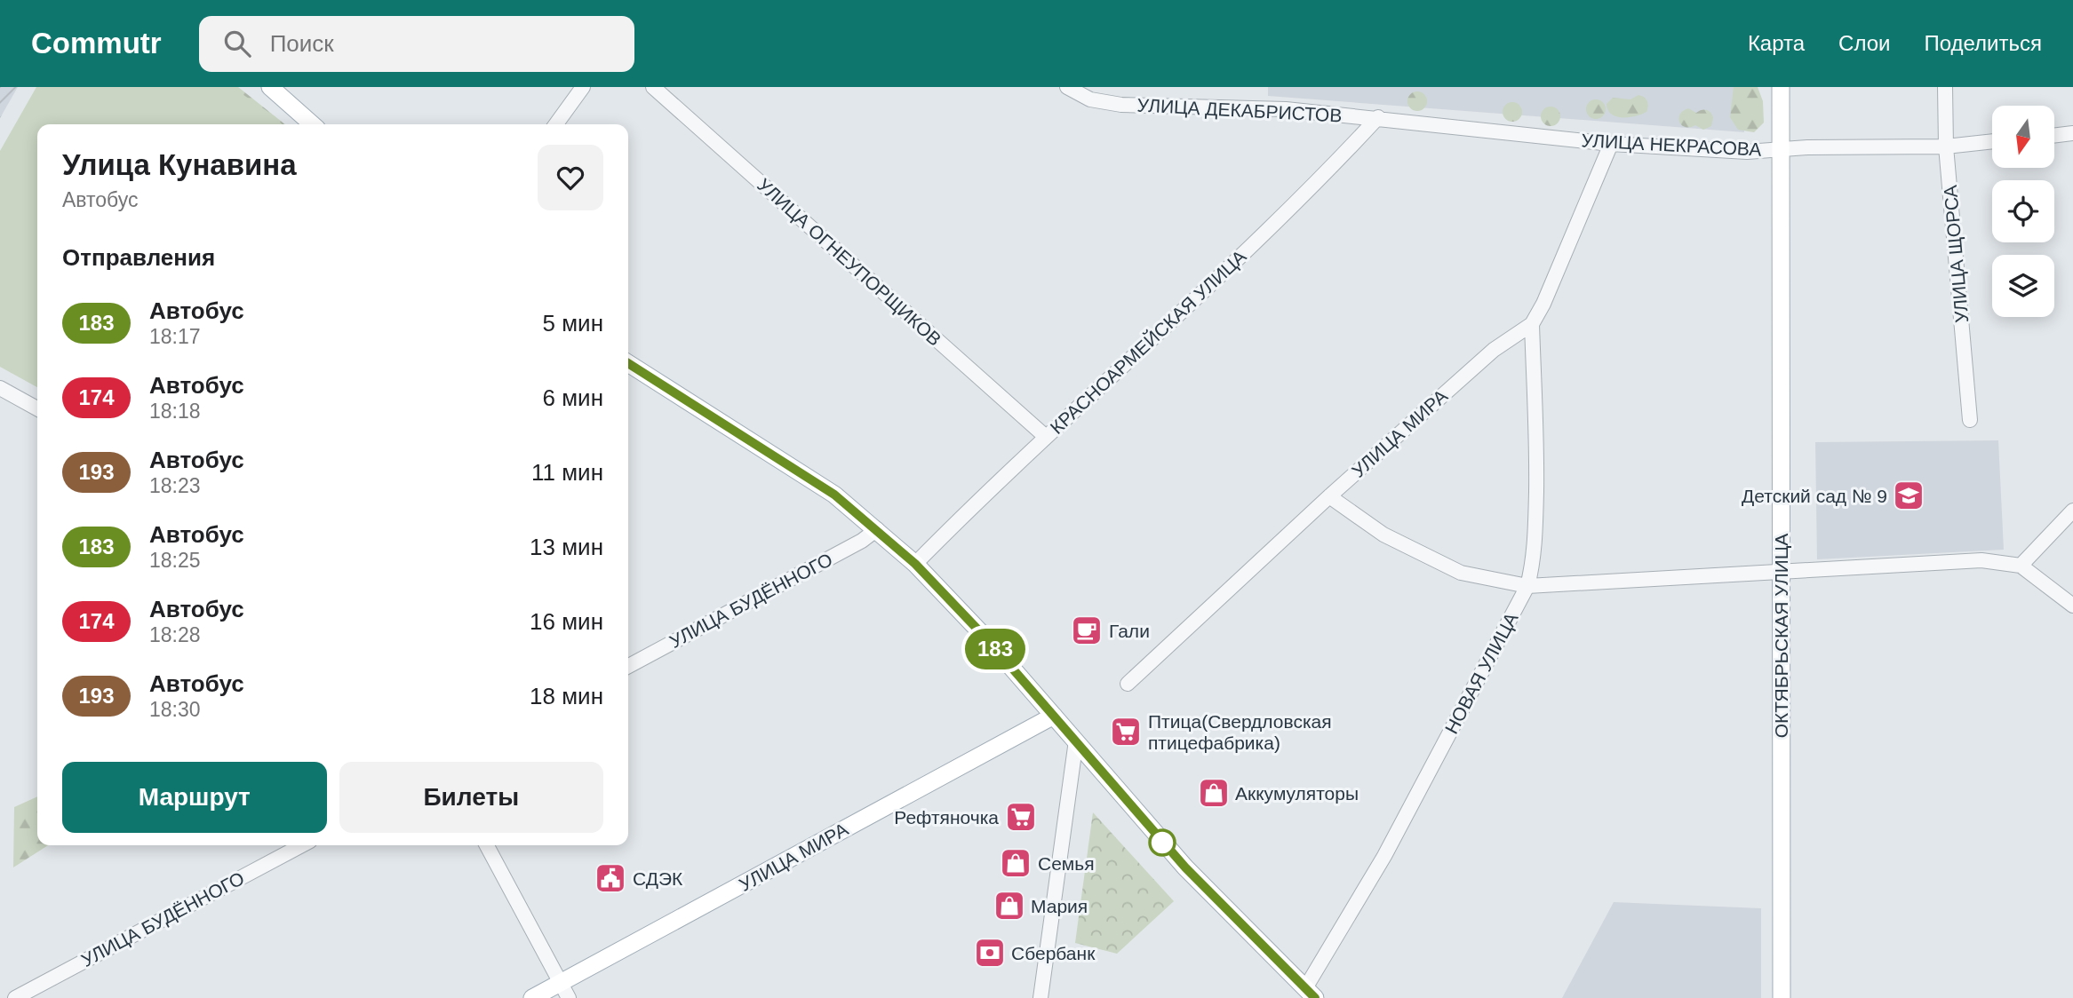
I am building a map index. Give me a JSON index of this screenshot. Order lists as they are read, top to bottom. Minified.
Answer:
{"streets":{"main road":["УЛИЦА МИРА","ОКТЯБРЬСКАЯ УЛИЦА"],"street":["УЛИЦА ДЕКАБРИСТОВ","УЛИЦА НЕКРАСОВА","УЛИЦА ЩОРСА","УЛИЦА ОГНЕУПОРЩИКОВ","КРАСНОАРМЕЙСКАЯ УЛИЦА","УЛИЦА БУДЁННОГО","НОВАЯ УЛИЦА"]},"crossings":[["УЛИЦА ДЕКАБРИСТОВ","УЛИЦА НЕКРАСОВА"],["УЛИЦА ДЕКАБРИСТОВ","КРАСНОАРМЕЙСКАЯ УЛИЦА"],["УЛИЦА НЕКРАСОВА","УЛИЦА ЩОРСА"],["УЛИЦА НЕКРАСОВА","КРАСНОАРМЕЙСКАЯ УЛИЦА"],["УЛИЦА НЕКРАСОВА","УЛИЦА МИРА"],["УЛИЦА НЕКРАСОВА","ОКТЯБРЬСКАЯ УЛИЦА"],["УЛИЦА ОГНЕУПОРЩИКОВ","КРАСНОАРМЕЙСКАЯ УЛИЦА"],["УЛИЦА МИРА","НОВАЯ УЛИЦА"]],"places":{"school or university":["Детский сад № 9"],"cafe":["Гали"],"supermarket":["Птица(Свердловская птицефабрика)","Рефтяночка"],"shop":["Аккумуляторы","Семья","Мария"],"public building":["СДЭК"],"bank":["Сбербанк"]},"lines":["bus line 183"],"north":"bottom","page":{"header":"Commutr","search":"Поиск","nav":["Карта","Слои","Поделиться"],"on_map":"183","heading":[["Улица Кунавина","Автобус"],"Отправления"],"list":[{"mark":"183","name":"Автобус","note":"18:17","value":"5 мин"},{"mark":"174","name":"Автобус","note":"18:18","value":"6 мин"},{"mark":"193","name":"Автобус","note":"18:23","value":"11 мин"},{"mark":"183","name":"Автобус","note":"18:25","value":"13 мин"},{"mark":"174","name":"Автобус","note":"18:28","value":"16 мин"},{"mark":"193","name":"Автобус","note":"18:30","value":"18 мин"}],"buttons":["Маршрут","Билеты"]}}
